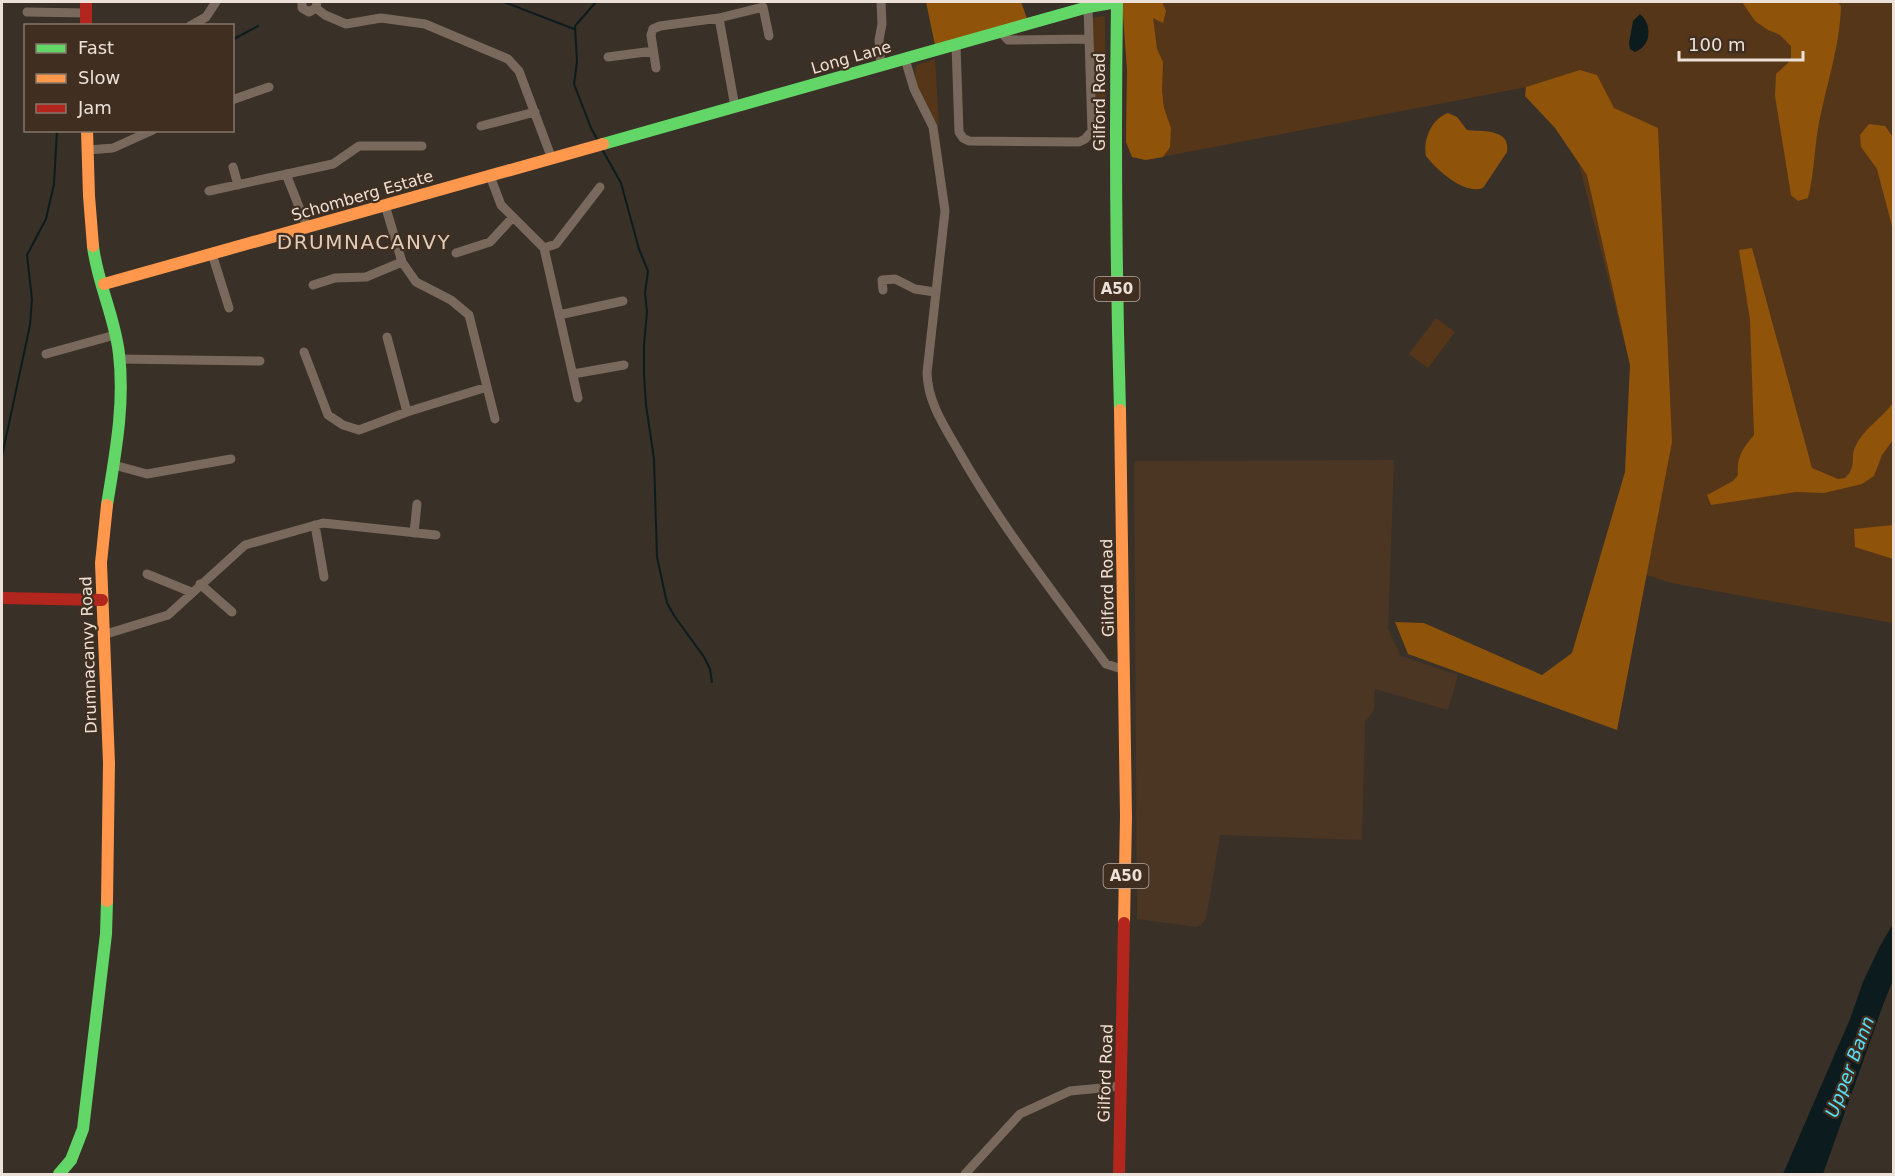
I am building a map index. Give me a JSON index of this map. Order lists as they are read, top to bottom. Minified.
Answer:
{"streets":{"main road":["Long Lane","Gilford Road","Schomberg Estate","A50","Drumnacanvy Road"]},"crossings":[["Long Lane","Gilford Road"],["Long Lane","Schomberg Estate"],["Schomberg Estate","Drumnacanvy Road"]],"districts":["DRUMNACANVY"],"water":["Upper Bann"],"legend":["Fast","Slow","Jam"],"scale_bar":"100 m"}
